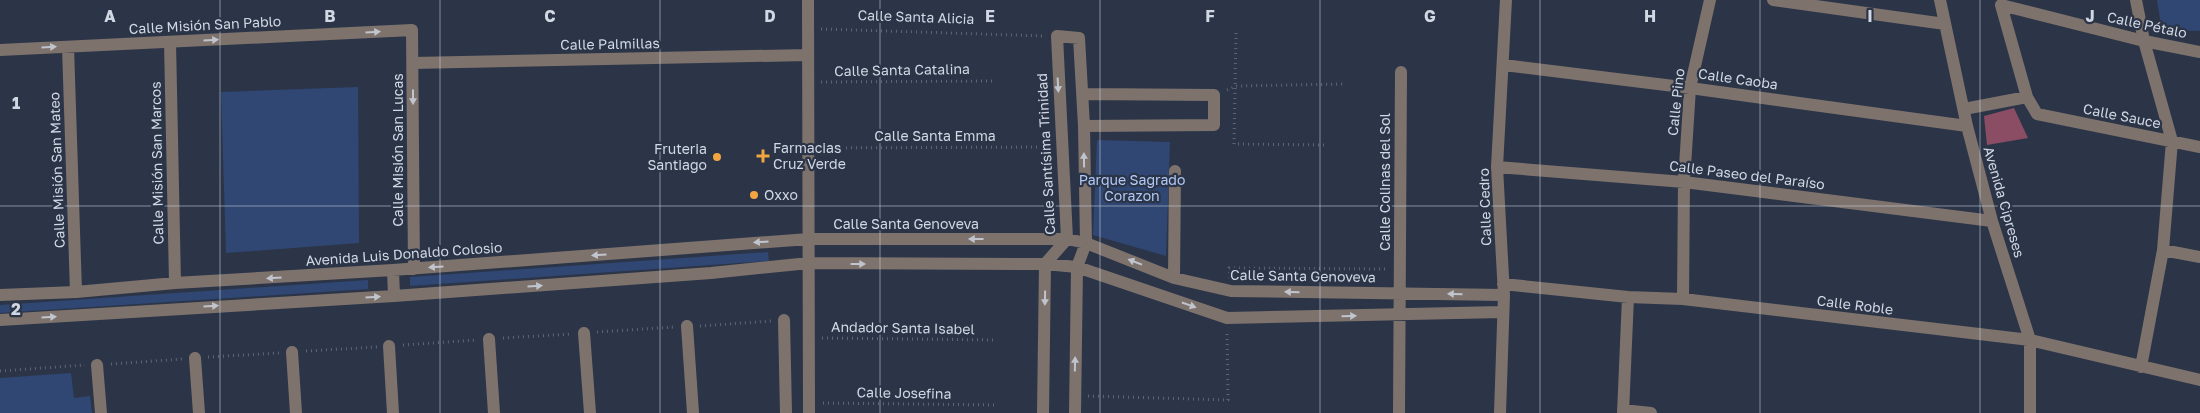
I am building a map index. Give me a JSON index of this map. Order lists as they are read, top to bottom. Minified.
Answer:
{"streets":{"street":["Calle Misión San Pablo","Calle Pétalo","Calle Palmillas","Calle Caoba","Calle Pino","Calle Sauce","Calle Misión San Lucas","Calle Santísima Trinidad","Calle Misión San Marcos","Calle Misión San Mateo","Calle Paseo del Paraíso","Calle Colinas del Sol","Avenida Cipreses","Calle Cedro","Calle Santa Genoveva","Avenida Luis Donaldo Colosio","Calle Roble"],"path":["Calle Santa Alicia","Calle Santa Catalina","Calle Santa Emma","Andador Santa Isabel","Calle Josefina"]},"crossings":[["Calle Santa Alicia","Calle Santísima Trinidad"],["Calle Misión San Pablo","Calle Misión San Lucas"],["Calle Misión San Pablo","Calle Misión San Marcos"],["Calle Misión San Pablo","Calle Misión San Mateo"],["Calle Pétalo","Calle Sauce"],["Calle Palmillas","Calle Misión San Lucas"],["Calle Caoba","Calle Pino"],["Calle Caoba","Avenida Cipreses"],["Calle Caoba","Calle Cedro"],["Calle Pino","Calle Paseo del Paraíso"],["Calle Pino","Calle Roble"],["Calle Santa Emma","Calle Santísima Trinidad"],["Calle Misión San Lucas","Avenida Luis Donaldo Colosio"],["Calle Santísima Trinidad","Calle Santa Genoveva"],["Calle Misión San Marcos","Avenida Luis Donaldo Colosio"],["Calle Misión San Mateo","Avenida Luis Donaldo Colosio"],["Calle Paseo del Paraíso","Avenida Cipreses"],["Calle Paseo del Paraíso","Calle Cedro"],["Calle Colinas del Sol","Calle Santa Genoveva"],["Avenida Cipreses","Calle Roble"],["Calle Cedro","Calle Santa Genoveva"],["Calle Cedro","Calle Roble"],["Calle Santa Genoveva","Avenida Luis Donaldo Colosio"],["Calle Santa Genoveva","Calle Roble"]],"one_way":["Calle Misión San Pablo","Calle Misión San Lucas"],"parks":["Parque Sagrado Corazon"],"places":{"health":["Farmacias Cruz Verde"],"other":["Fruteria Santiago","Oxxo"]},"grid":{"columns":["A","B","C","D","E","F","G","H","I","J"],"rows":["1","2"]}}
